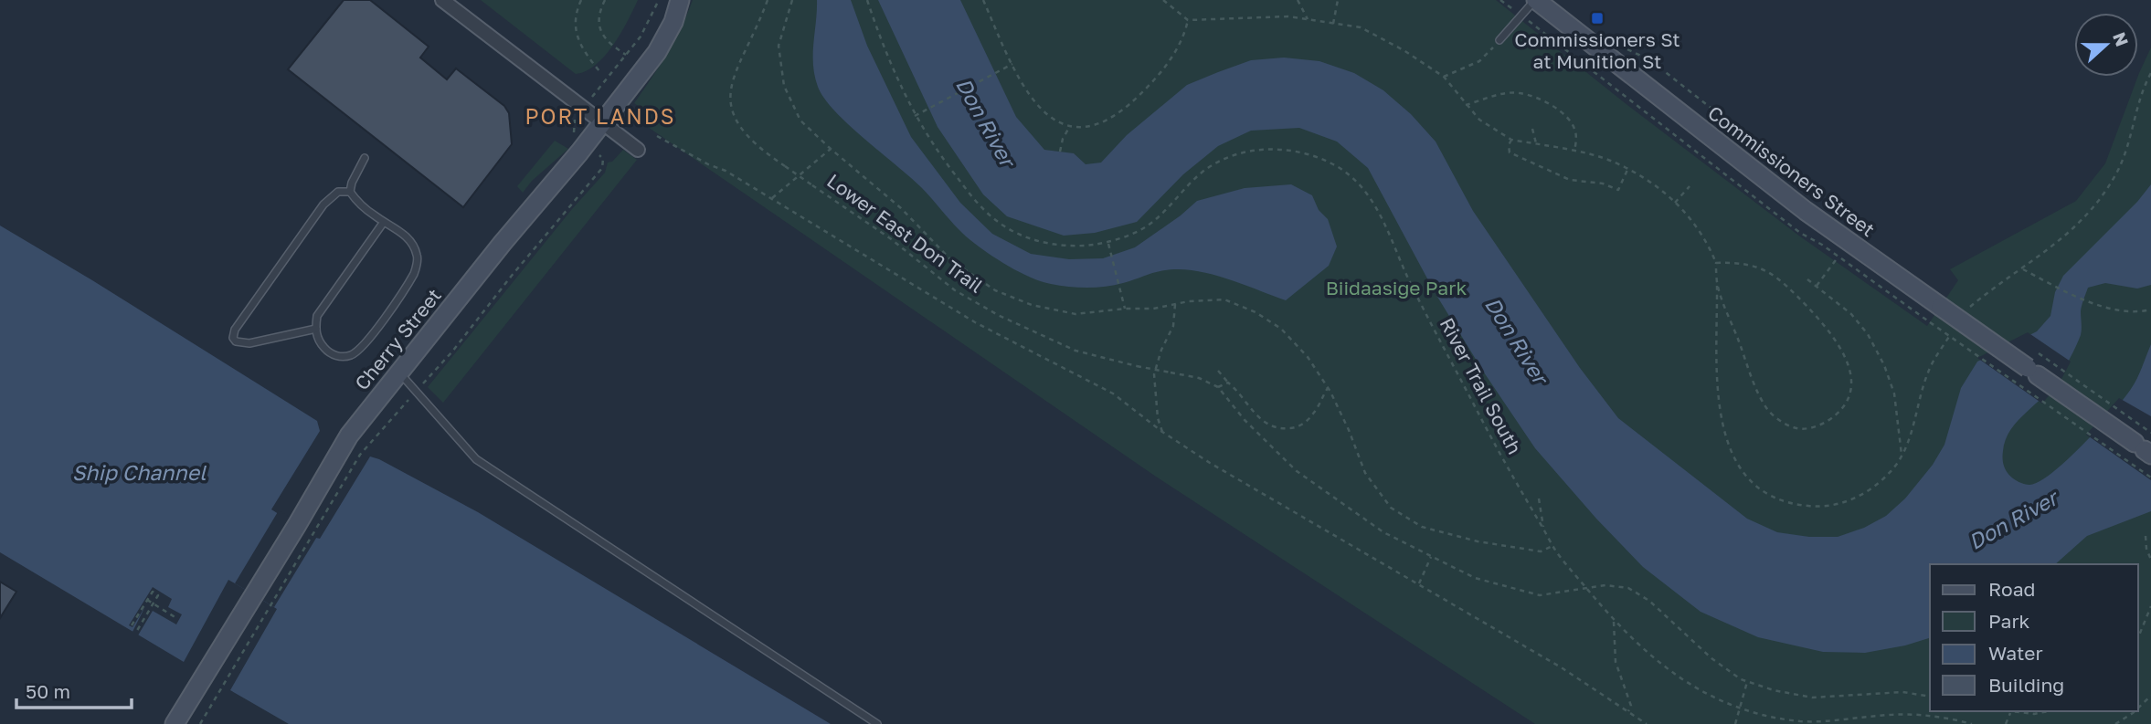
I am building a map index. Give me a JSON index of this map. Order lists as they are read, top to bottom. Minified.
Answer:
{"streets":{"street":["Commissioners Street","Cherry Street"],"path":["Lower East Don Trail","River Trail South"]},"crossings":[["Lower East Don Trail","River Trail South"]],"districts":["PORT LANDS"],"water":["Don River","Ship Channel"],"parks":["Biidaasige Park"],"places":{"transit":["Commissioners St at Munition St"]},"legend":["Road","Park","Water","Building"],"scale_bar":"50 m","north":"right"}
